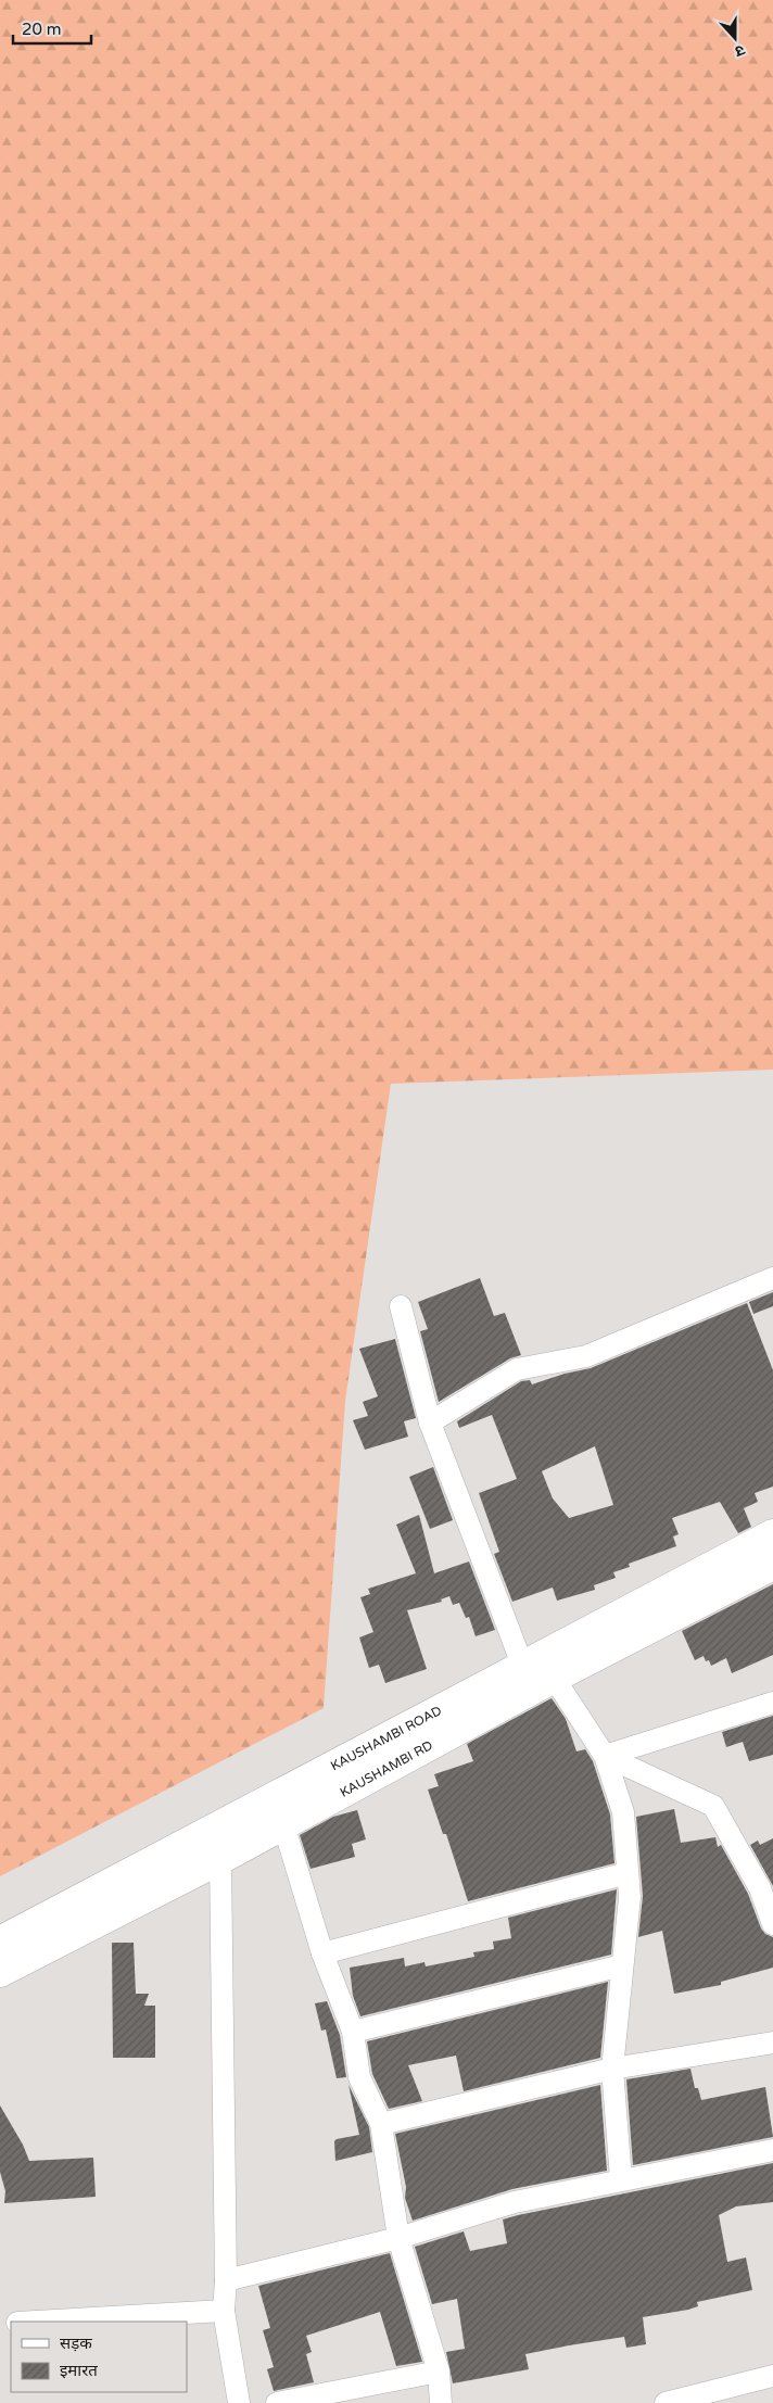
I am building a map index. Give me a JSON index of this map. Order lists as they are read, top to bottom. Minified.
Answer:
{"streets":{"main road":["KAUSHAMBI ROAD","KAUSHAMBI RD"]},"legend":["सड़क","इमारत"],"scale_bar":"20 m","north":"bottom"}
